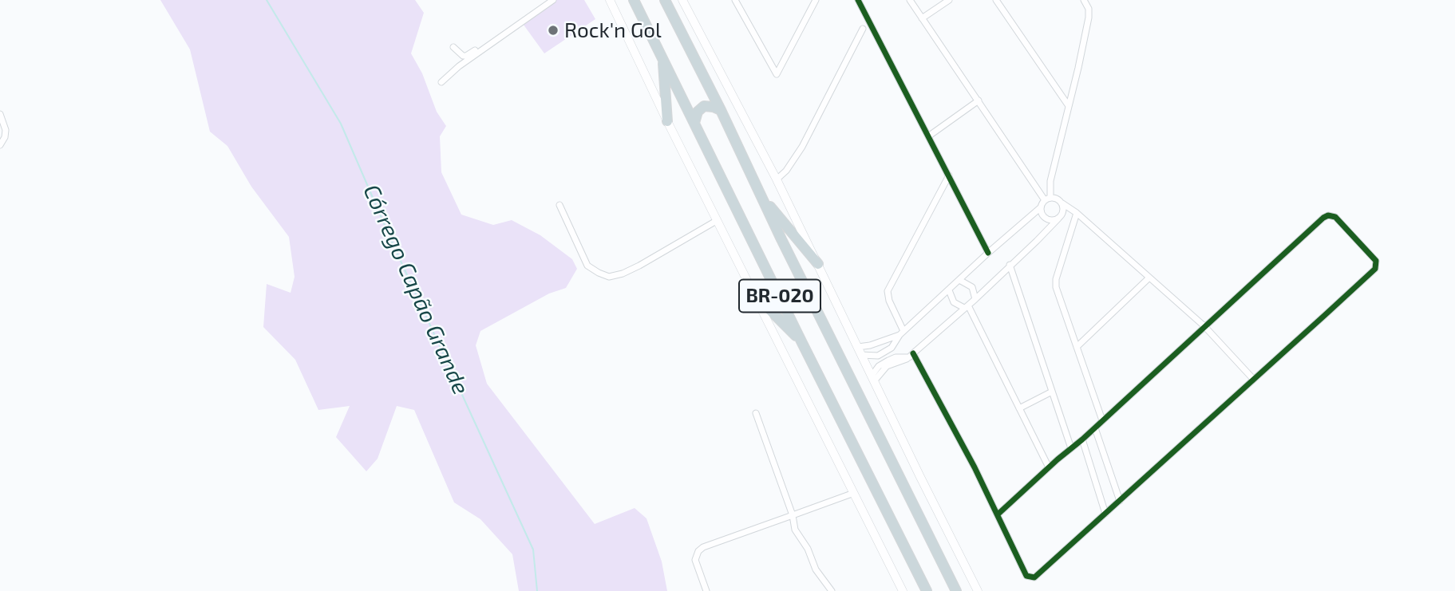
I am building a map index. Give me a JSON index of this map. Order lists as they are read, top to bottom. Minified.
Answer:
{"streets":{"highway":["BR-020"]},"water":["Córrego Capão Grande"],"places":["Rock'n Gol"]}
